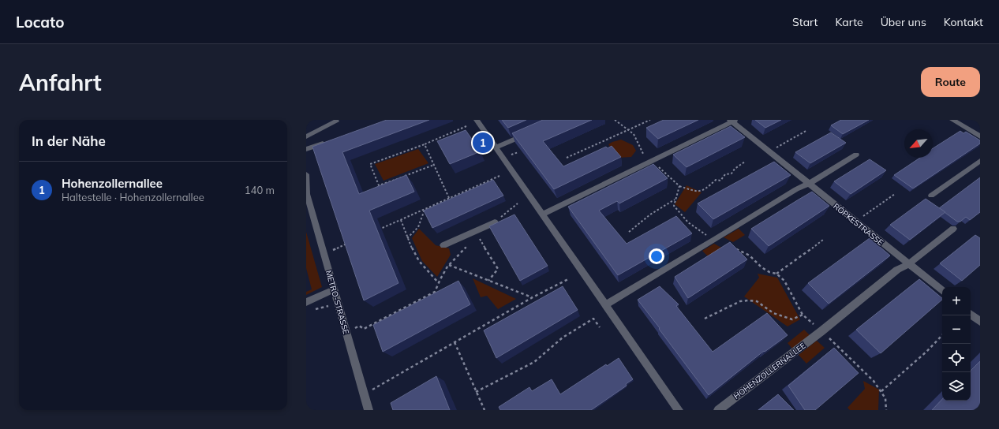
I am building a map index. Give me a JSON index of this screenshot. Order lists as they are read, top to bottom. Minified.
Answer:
{"streets":{"street":["RÖPKESTRASSE","METRO-STRASSE","HOHENZOLLERNALLEE"]},"north":"bottom left","page":{"header":"Locato","nav":["Start","Karte","Über uns","Kontakt"],"buttons":"Route","title":"Anfahrt","heading":"In der Nähe","pins":"1","list":[{"mark":"1","name":"Hohenzollernallee","note":"Haltestelle · Hohenzollernallee","value":"140 m"}],"map_buttons":["+","−"]}}
